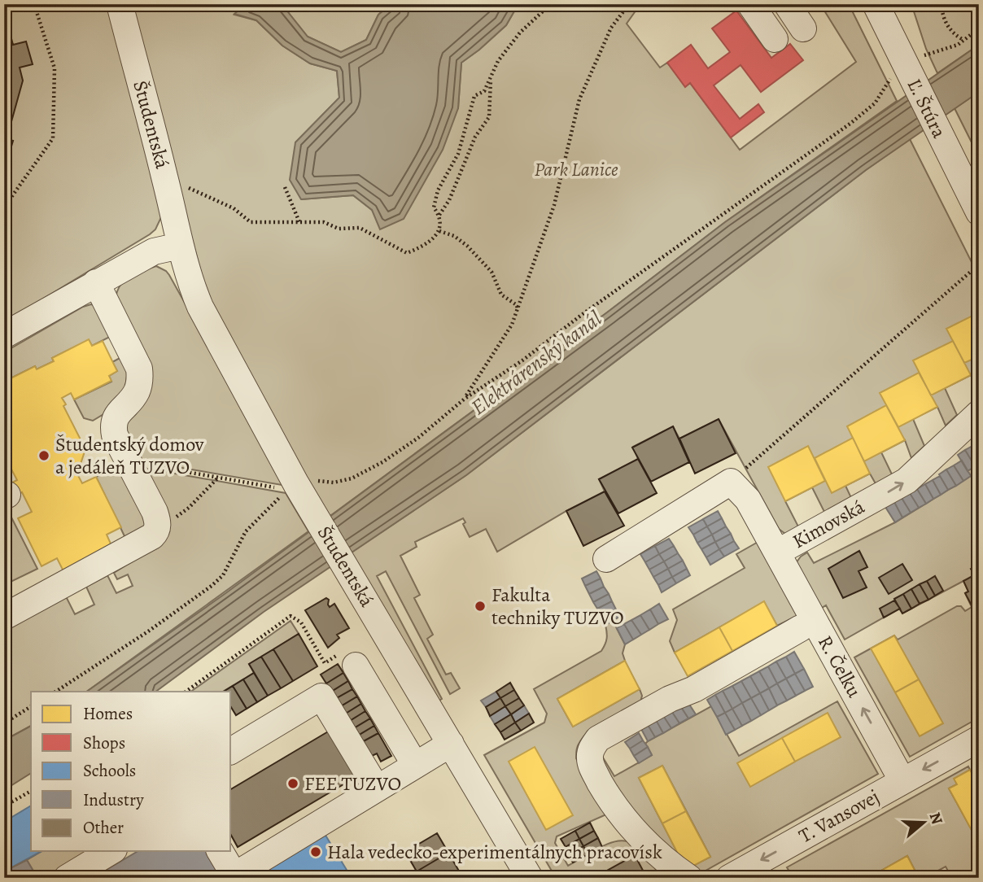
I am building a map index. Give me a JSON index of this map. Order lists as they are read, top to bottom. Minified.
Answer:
{"streets":{"street":["Ľ. Štúra","Študentská","Kimovská","R. Čelku","T. Vansovej"]},"crossings":[["Kimovská","R. Čelku"],["R. Čelku","T. Vansovej"]],"one_way":["Kimovská","R. Čelku","T. Vansovej"],"water":["Elektrárenský kanál"],"parks":["Park Lanice"],"places":["Študentský domov a jedáleň TUZVO","Fakulta techniky TUZVO","FEE TUZVO","Hala vedecko-experimentálnych pracovísk"],"legend":["Homes","Shops","Schools","Industry","Other"],"north":"right"}
